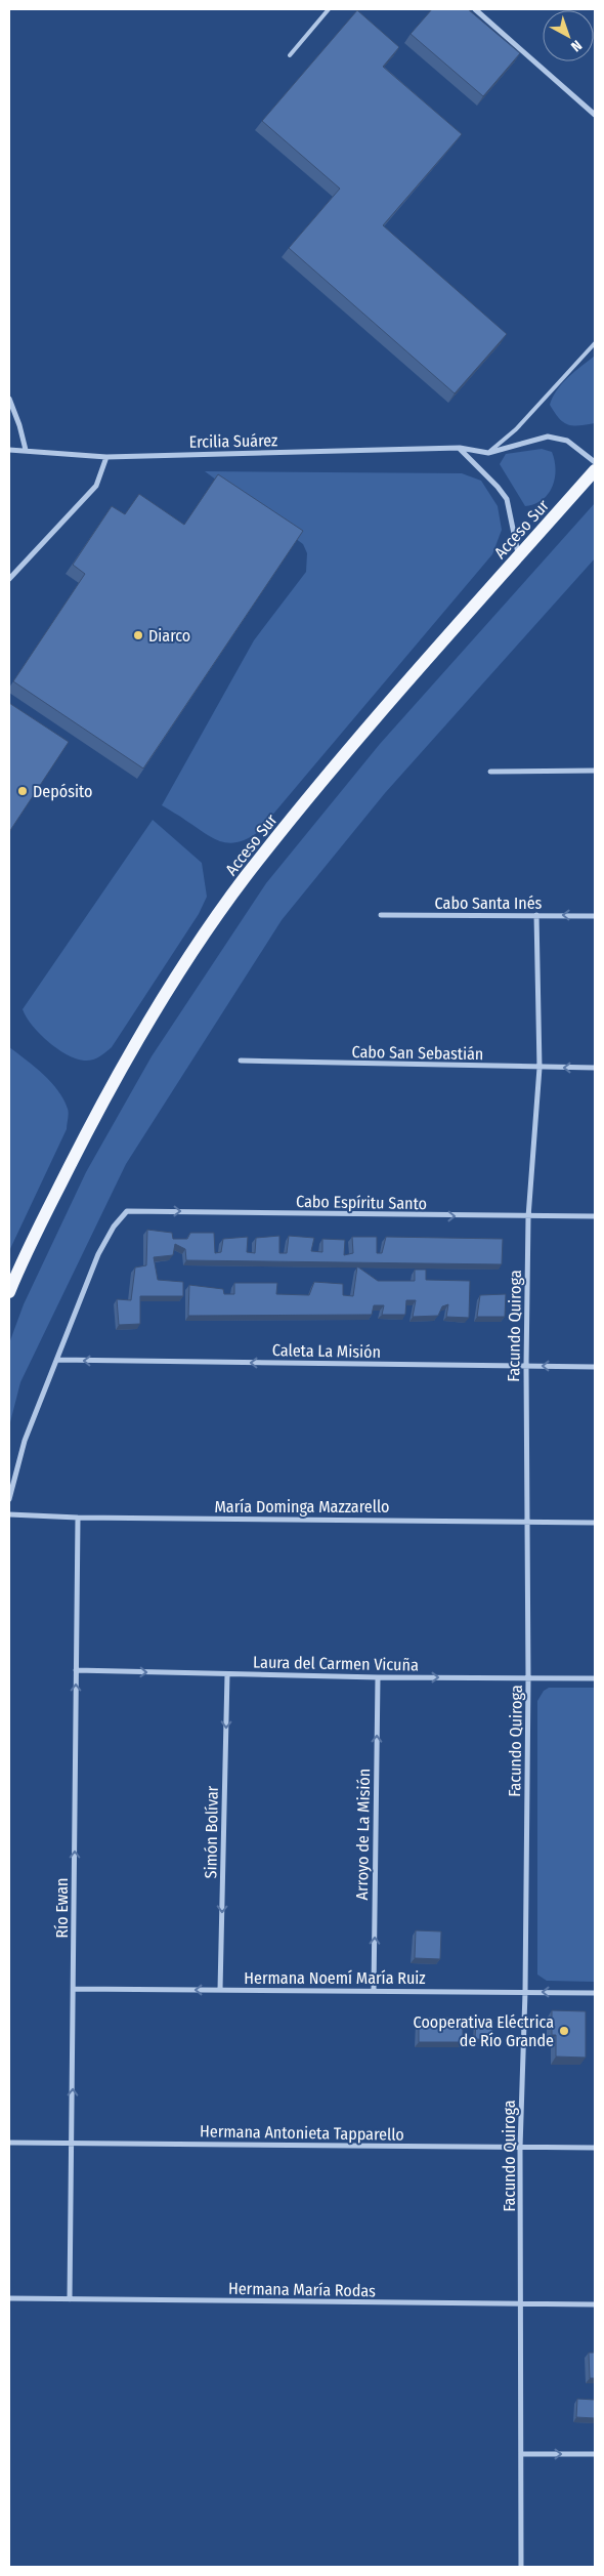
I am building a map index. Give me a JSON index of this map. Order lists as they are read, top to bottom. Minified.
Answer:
{"streets":{"main road":["Acceso Sur"],"street":["Ercilia Suárez","Cabo Santa Inés","Cabo San Sebastián","Cabo Espíritu Santo","Facundo Quiroga","Caleta La Misión","María Dominga Mazzarello","Laura del Carmen Vicuña","Simón Bolívar","Arroyo de La Misión","Río Ewan","Hermana Noemí María Ruiz","Hermana Antonieta Tapparello","Hermana María Rodas"]},"crossings":[["Cabo Santa Inés","Facundo Quiroga"],["Cabo San Sebastián","Facundo Quiroga"],["Cabo Espíritu Santo","Facundo Quiroga"],["Cabo Espíritu Santo","Caleta La Misión"],["Facundo Quiroga","Caleta La Misión"],["Facundo Quiroga","María Dominga Mazzarello"],["Facundo Quiroga","Laura del Carmen Vicuña"],["Facundo Quiroga","Hermana Noemí María Ruiz"],["Facundo Quiroga","Hermana Antonieta Tapparello"],["Facundo Quiroga","Hermana María Rodas"],["María Dominga Mazzarello","Río Ewan"],["Laura del Carmen Vicuña","Simón Bolívar"],["Laura del Carmen Vicuña","Arroyo de La Misión"],["Laura del Carmen Vicuña","Río Ewan"],["Simón Bolívar","Hermana Noemí María Ruiz"],["Arroyo de La Misión","Hermana Noemí María Ruiz"],["Río Ewan","Hermana Noemí María Ruiz"],["Río Ewan","Hermana Antonieta Tapparello"],["Río Ewan","Hermana María Rodas"]],"one_way":["Cabo Espíritu Santo","Caleta La Misión","Laura del Carmen Vicuña","Simón Bolívar","Arroyo de La Misión","Río Ewan","Hermana Noemí María Ruiz"],"places":["Diarco","Depósito","Cooperativa Eléctrica de Río Grande"],"north":"bottom right"}
